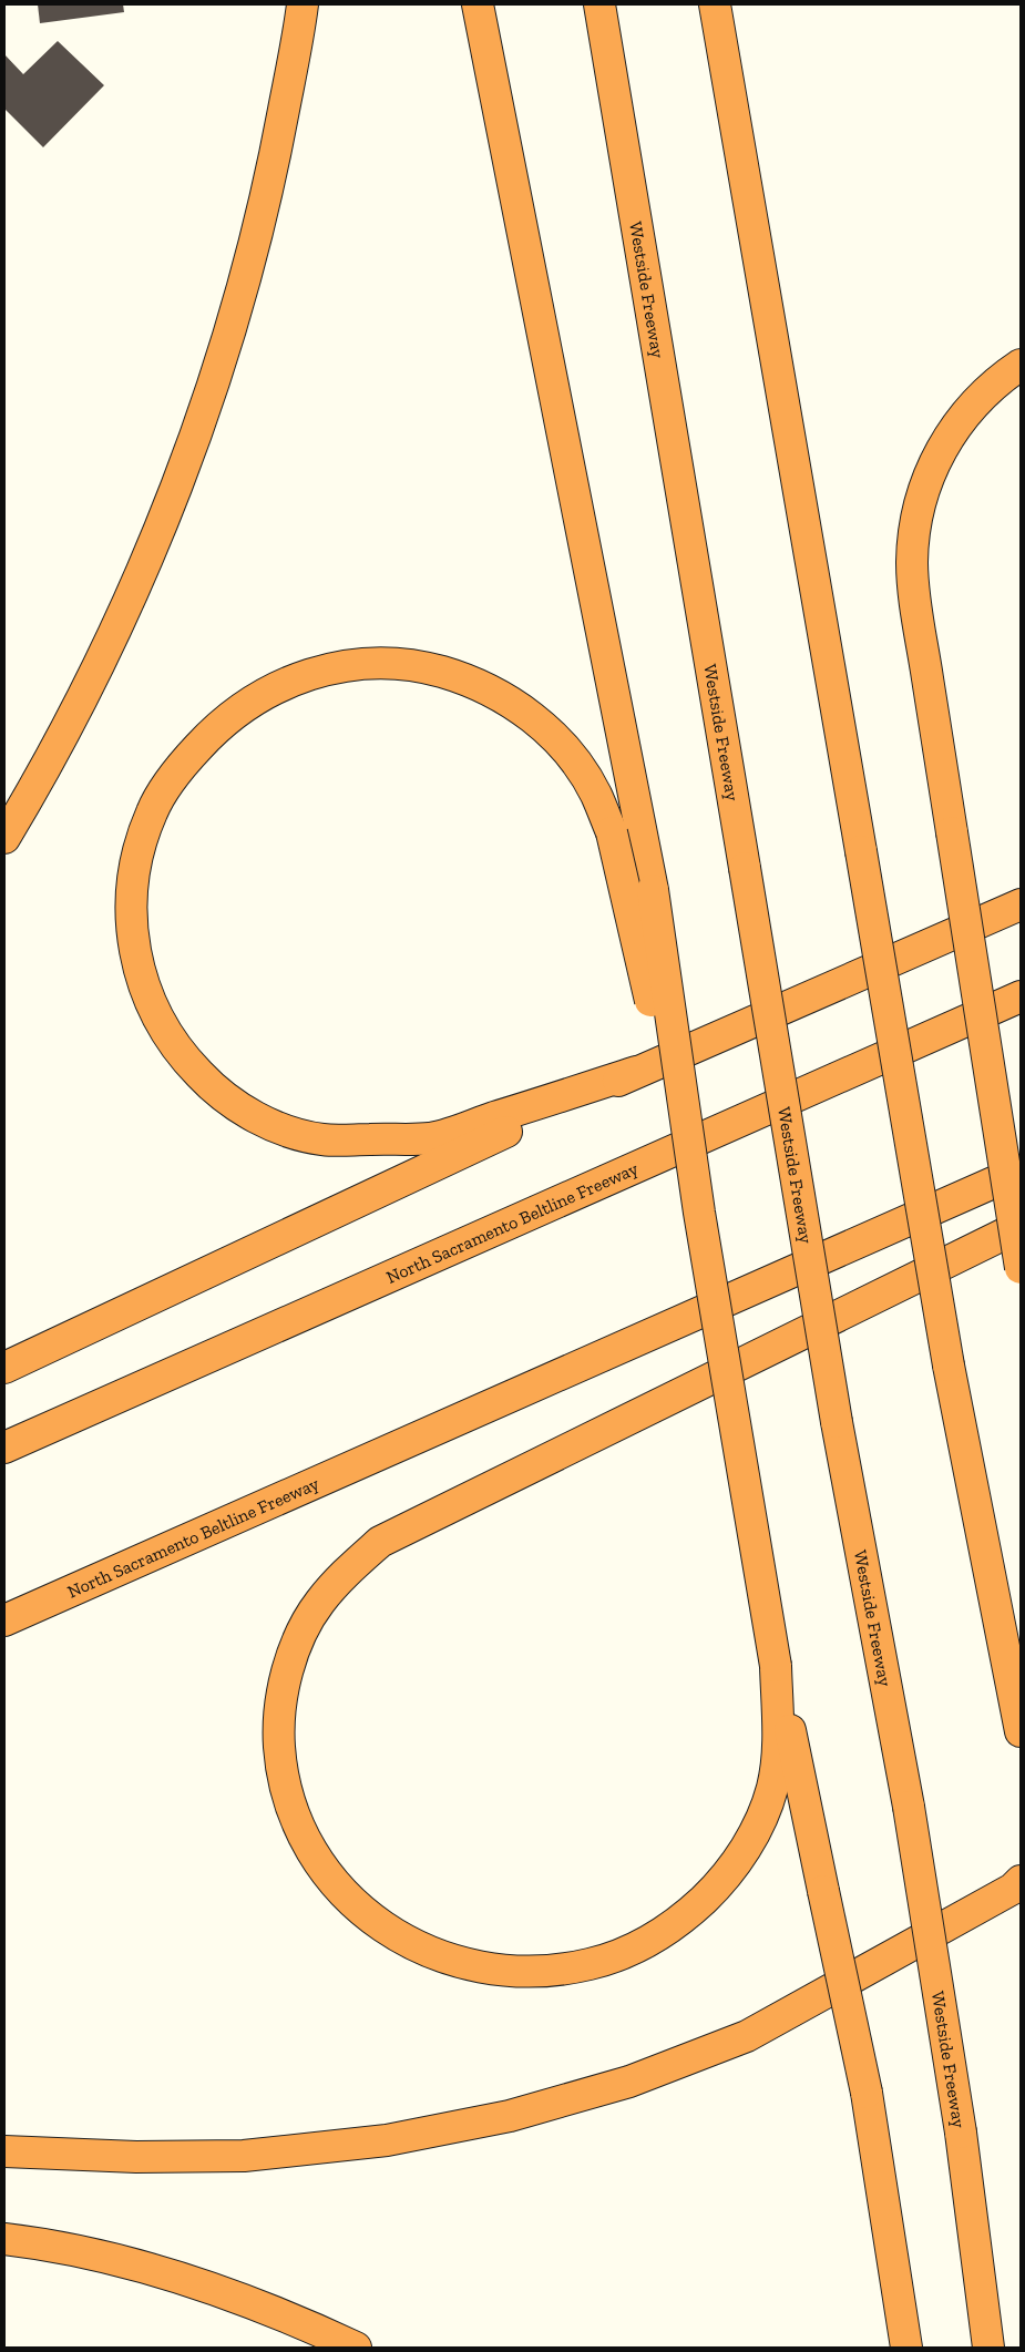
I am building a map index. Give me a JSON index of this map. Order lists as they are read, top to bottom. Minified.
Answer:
{"streets":{"highway":["Westside Freeway","North Sacramento Beltline Freeway"]}}
